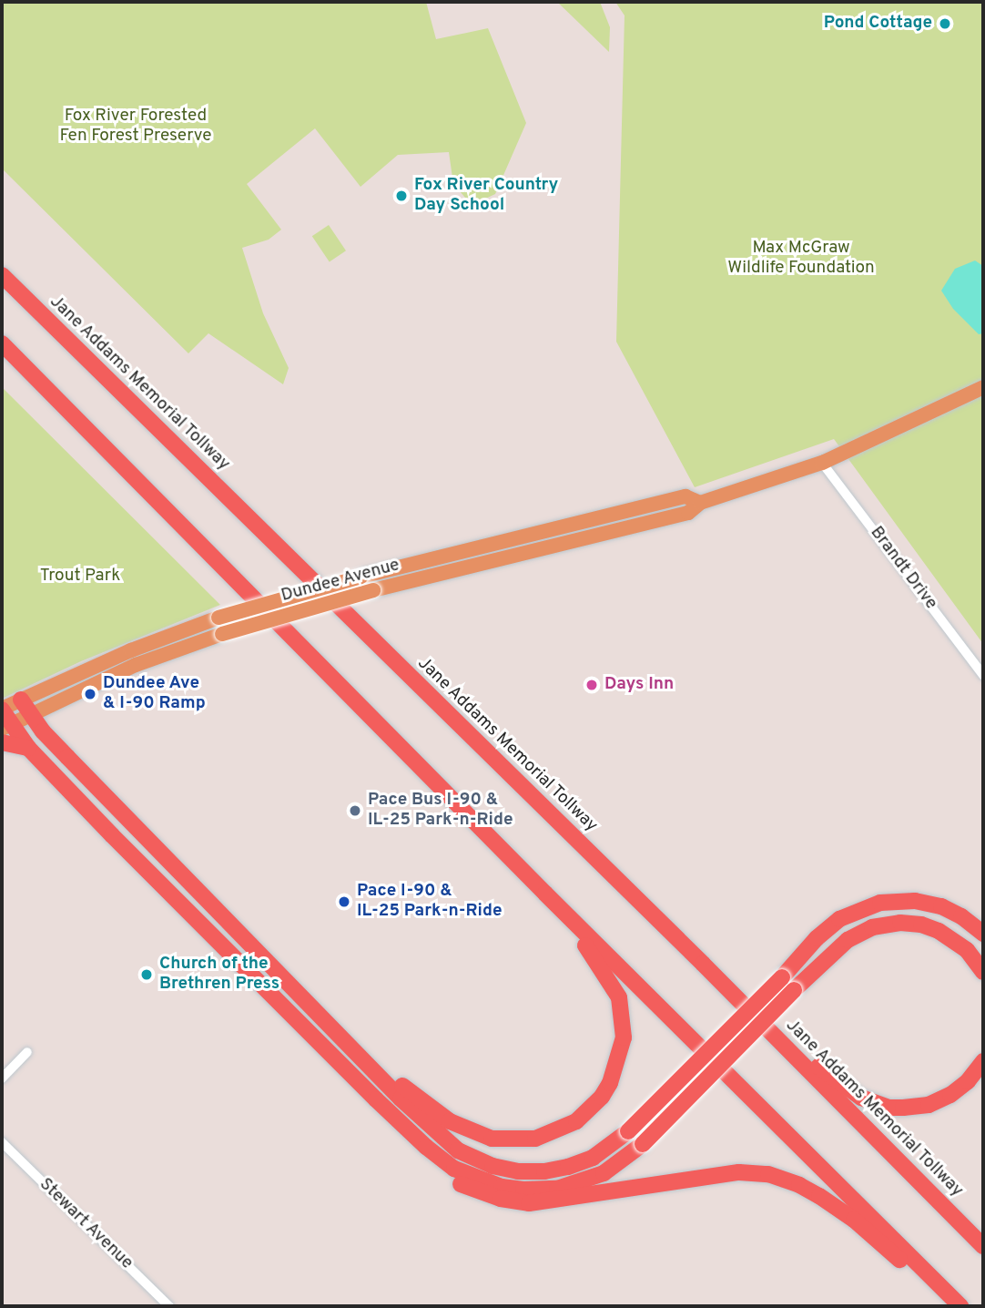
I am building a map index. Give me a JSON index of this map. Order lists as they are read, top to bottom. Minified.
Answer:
{"streets":{"highway":["Jane Addams Memorial Tollway"],"main road":["Dundee Avenue"],"street":["Brandt Drive","Stewart Avenue"]},"crossings":[["Brandt Drive","Dundee Avenue"]],"parks":["Fox River Forested Fen Forest Preserve","Max McGraw Wildlife Foundation","Trout Park"],"places":["Pond Cottage","Fox River Country Day School","Days Inn","Dundee Ave & I-90 Ramp","Pace Bus I-90 & IL-25 Park-n-Ride","Pace I-90 & IL-25 Park-n-Ride","Church of the Brethren Press"]}
